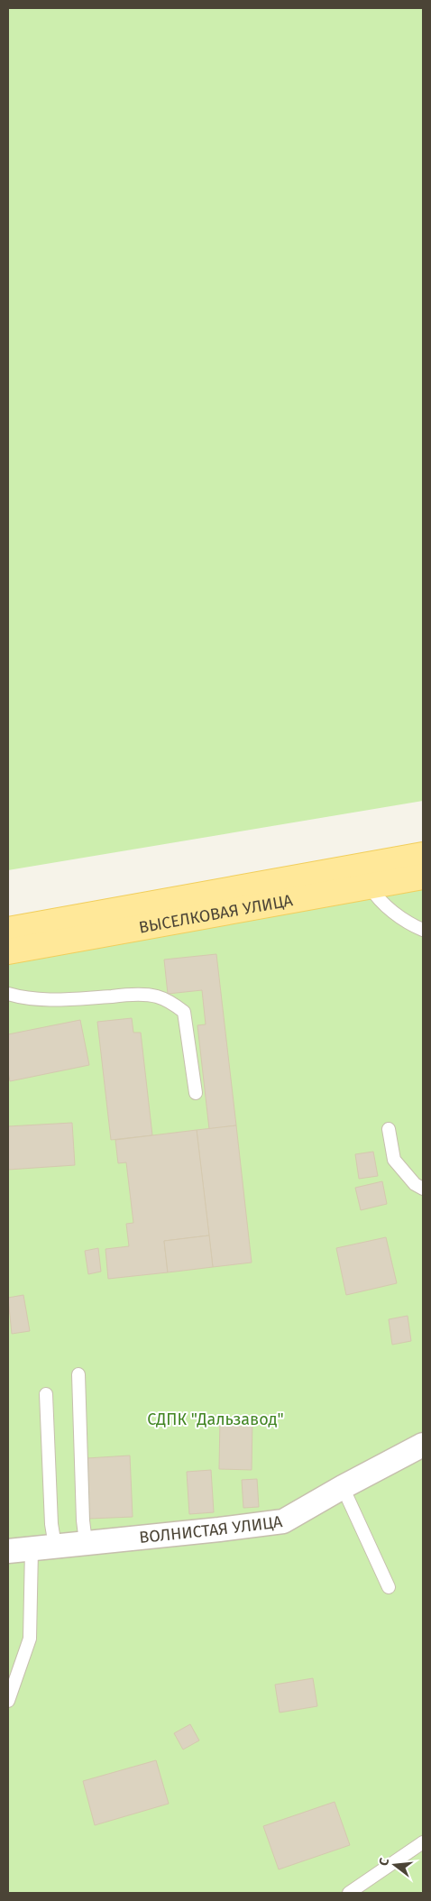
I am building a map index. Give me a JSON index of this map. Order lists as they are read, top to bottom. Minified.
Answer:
{"streets":{"main road":["ВЫСЕЛКОВАЯ УЛИЦА"],"street":["ВОЛНИСТАЯ УЛИЦА"]},"parks":["СДПК \"Дальзавод\""],"north":"left"}
